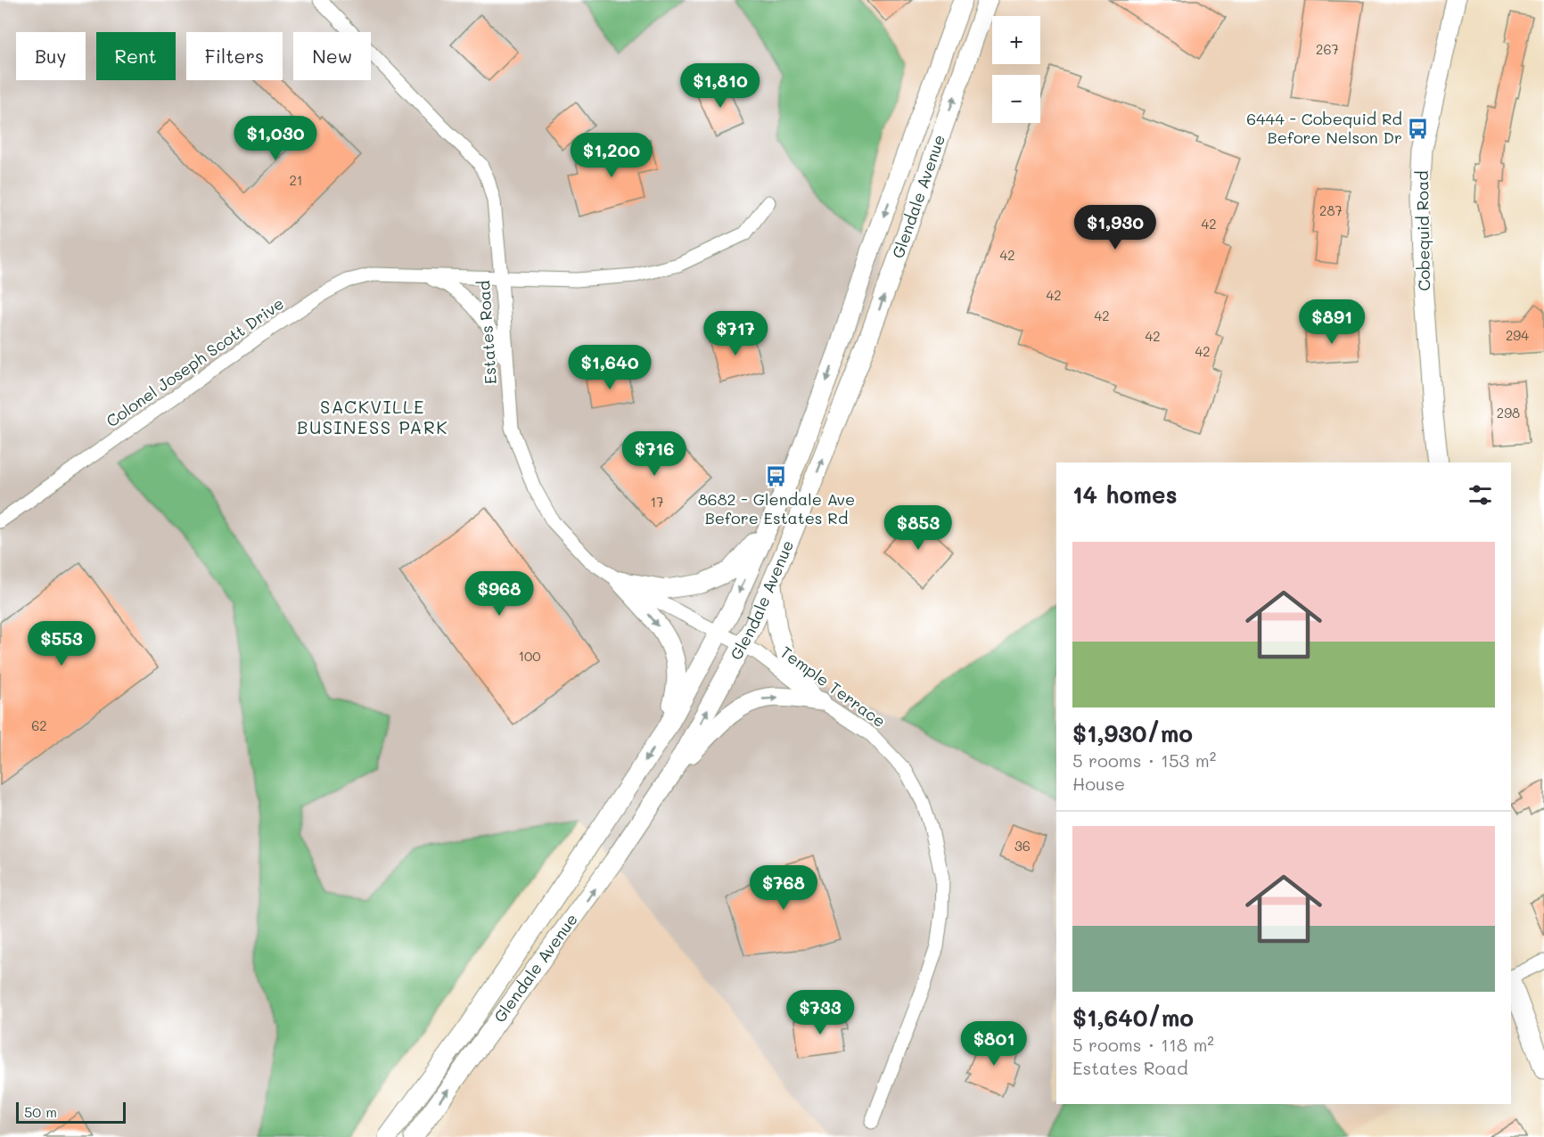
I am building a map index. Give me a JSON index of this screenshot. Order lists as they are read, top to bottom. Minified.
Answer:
{"streets":{"main road":["Glendale Avenue","Cobequid Road"],"street":["Estates Road","Colonel Joseph Scott Drive","Temple Terrace"]},"crossings":[["Glendale Avenue","Estates Road"],["Glendale Avenue","Temple Terrace"],["Estates Road","Colonel Joseph Scott Drive"],["Estates Road","Temple Terrace"]],"districts":["SACKVILLE BUSINESS PARK"],"places":{"bus stop":["6444 - Cobequid Rd Before Nelson Dr","8682 - Glendale Ave Before Estates Rd"]},"house_numbers":["267","21","287","42","42","42","42","294","42","42","298","17","100","62","36"],"scale_bar":"50 m","page":{"map_buttons":["+","−"],"chip":["Buy","Rent","Filters","New"],"price":["$1,810","$1,030","$1,200","$1,930","$891","$717","$1,640","$716","$853","$968","$553","$768","$733","$801"],"heading":"14 homes","list":[{"name":"$1,930/mo","note":"5 rooms · 153 m² · House"},{"name":"$1,640/mo","note":"5 rooms · 118 m² · Estates Road"}],"scale":"50 m"}}
